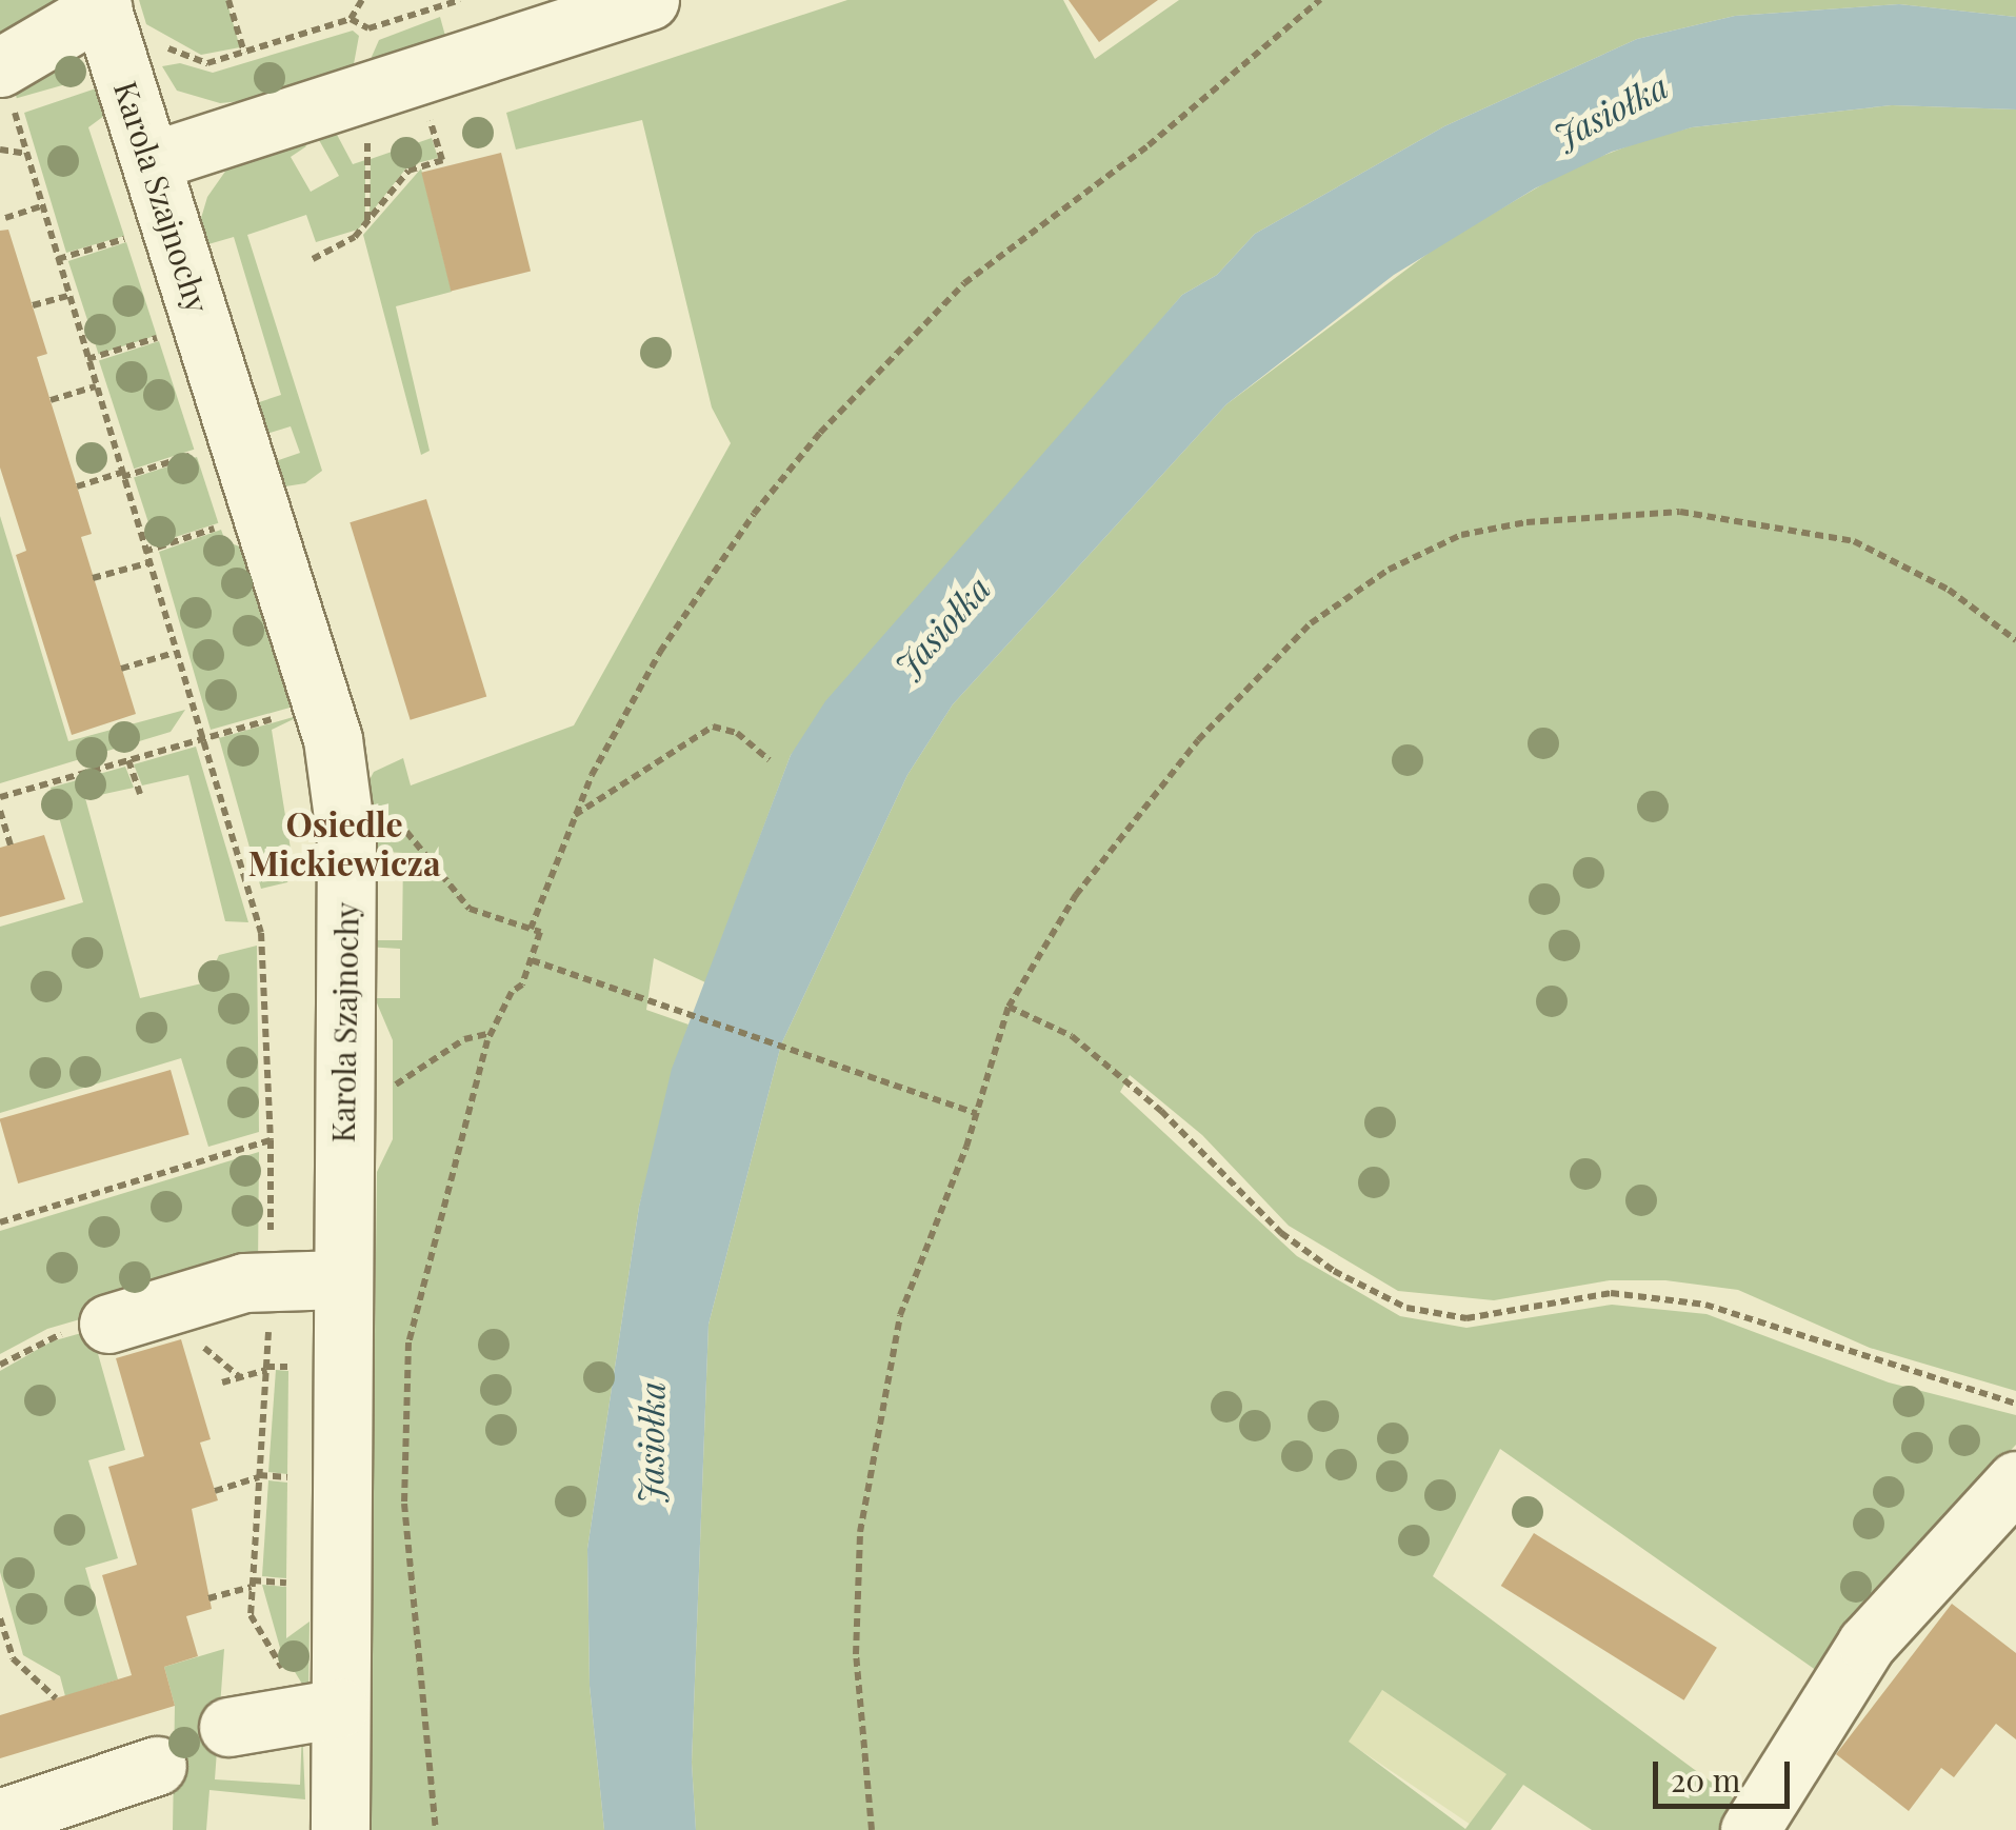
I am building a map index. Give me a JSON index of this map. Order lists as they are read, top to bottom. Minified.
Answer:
{"streets":{"street":["Karola Szajnochy"]},"districts":["Osiedle Mickiewicza"],"water":["Jasiołka"],"scale_bar":"20 m"}
